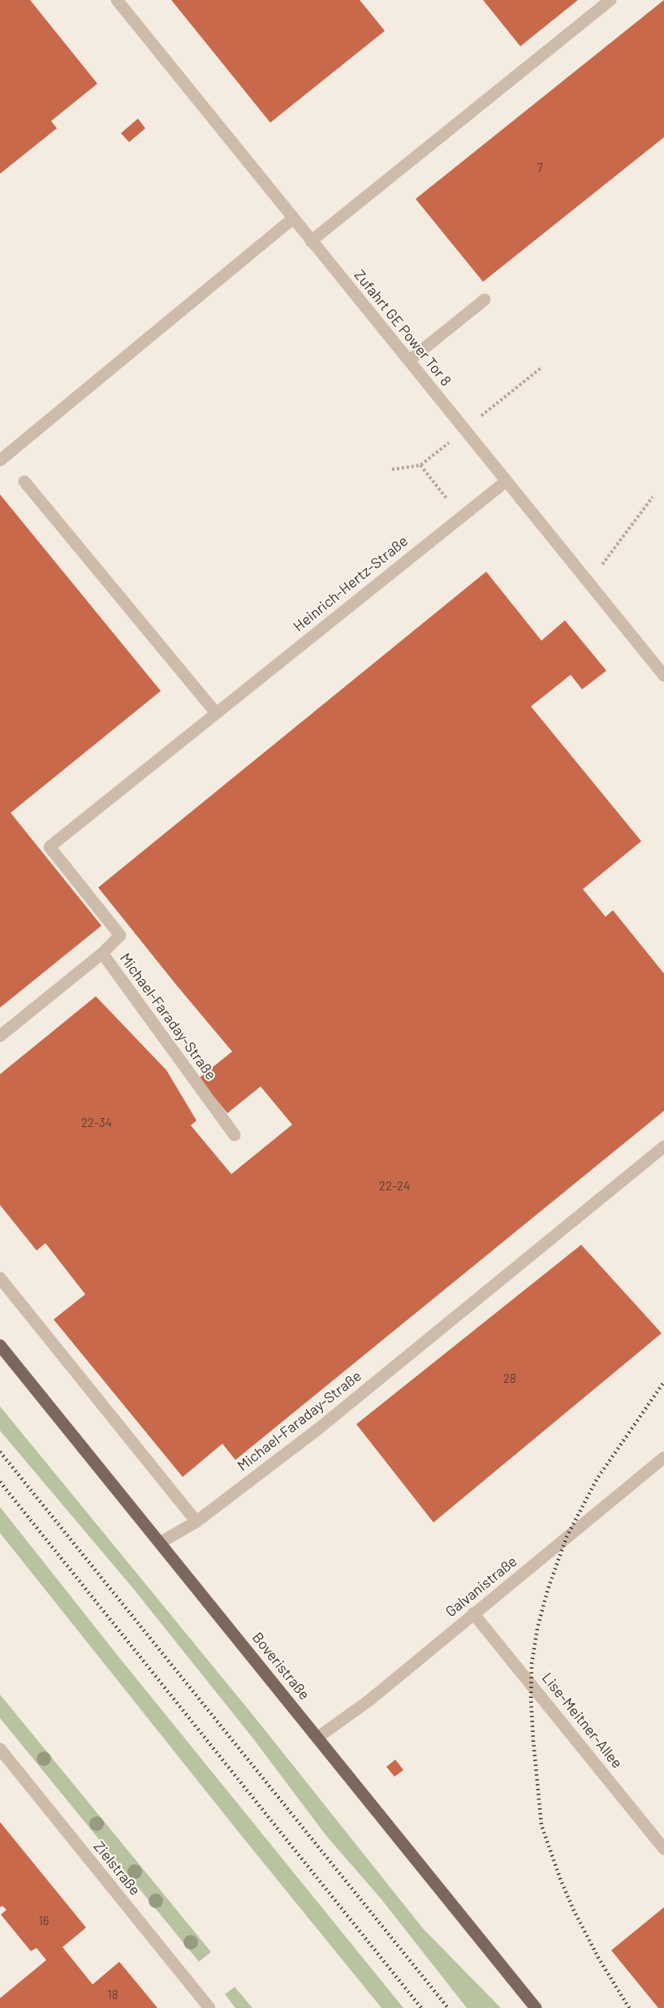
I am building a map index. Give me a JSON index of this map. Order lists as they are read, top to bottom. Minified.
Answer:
{"streets":{"main road":["Boveristraße"],"street":["Zufahrt GE Power Tor 8","Heinrich-Hertz-Straße","Michael-Faraday-Straße","Galvanistraße","Lise-Meitner-Allee","Zielstraße"]},"crossings":[["Zufahrt GE Power Tor 8","Heinrich-Hertz-Straße"],["Heinrich-Hertz-Straße","Michael-Faraday-Straße"],["Michael-Faraday-Straße","Boveristraße"],["Galvanistraße","Boveristraße"],["Galvanistraße","Lise-Meitner-Allee"]],"house_numbers":["7","22-34","22-24","28","16","18"]}
